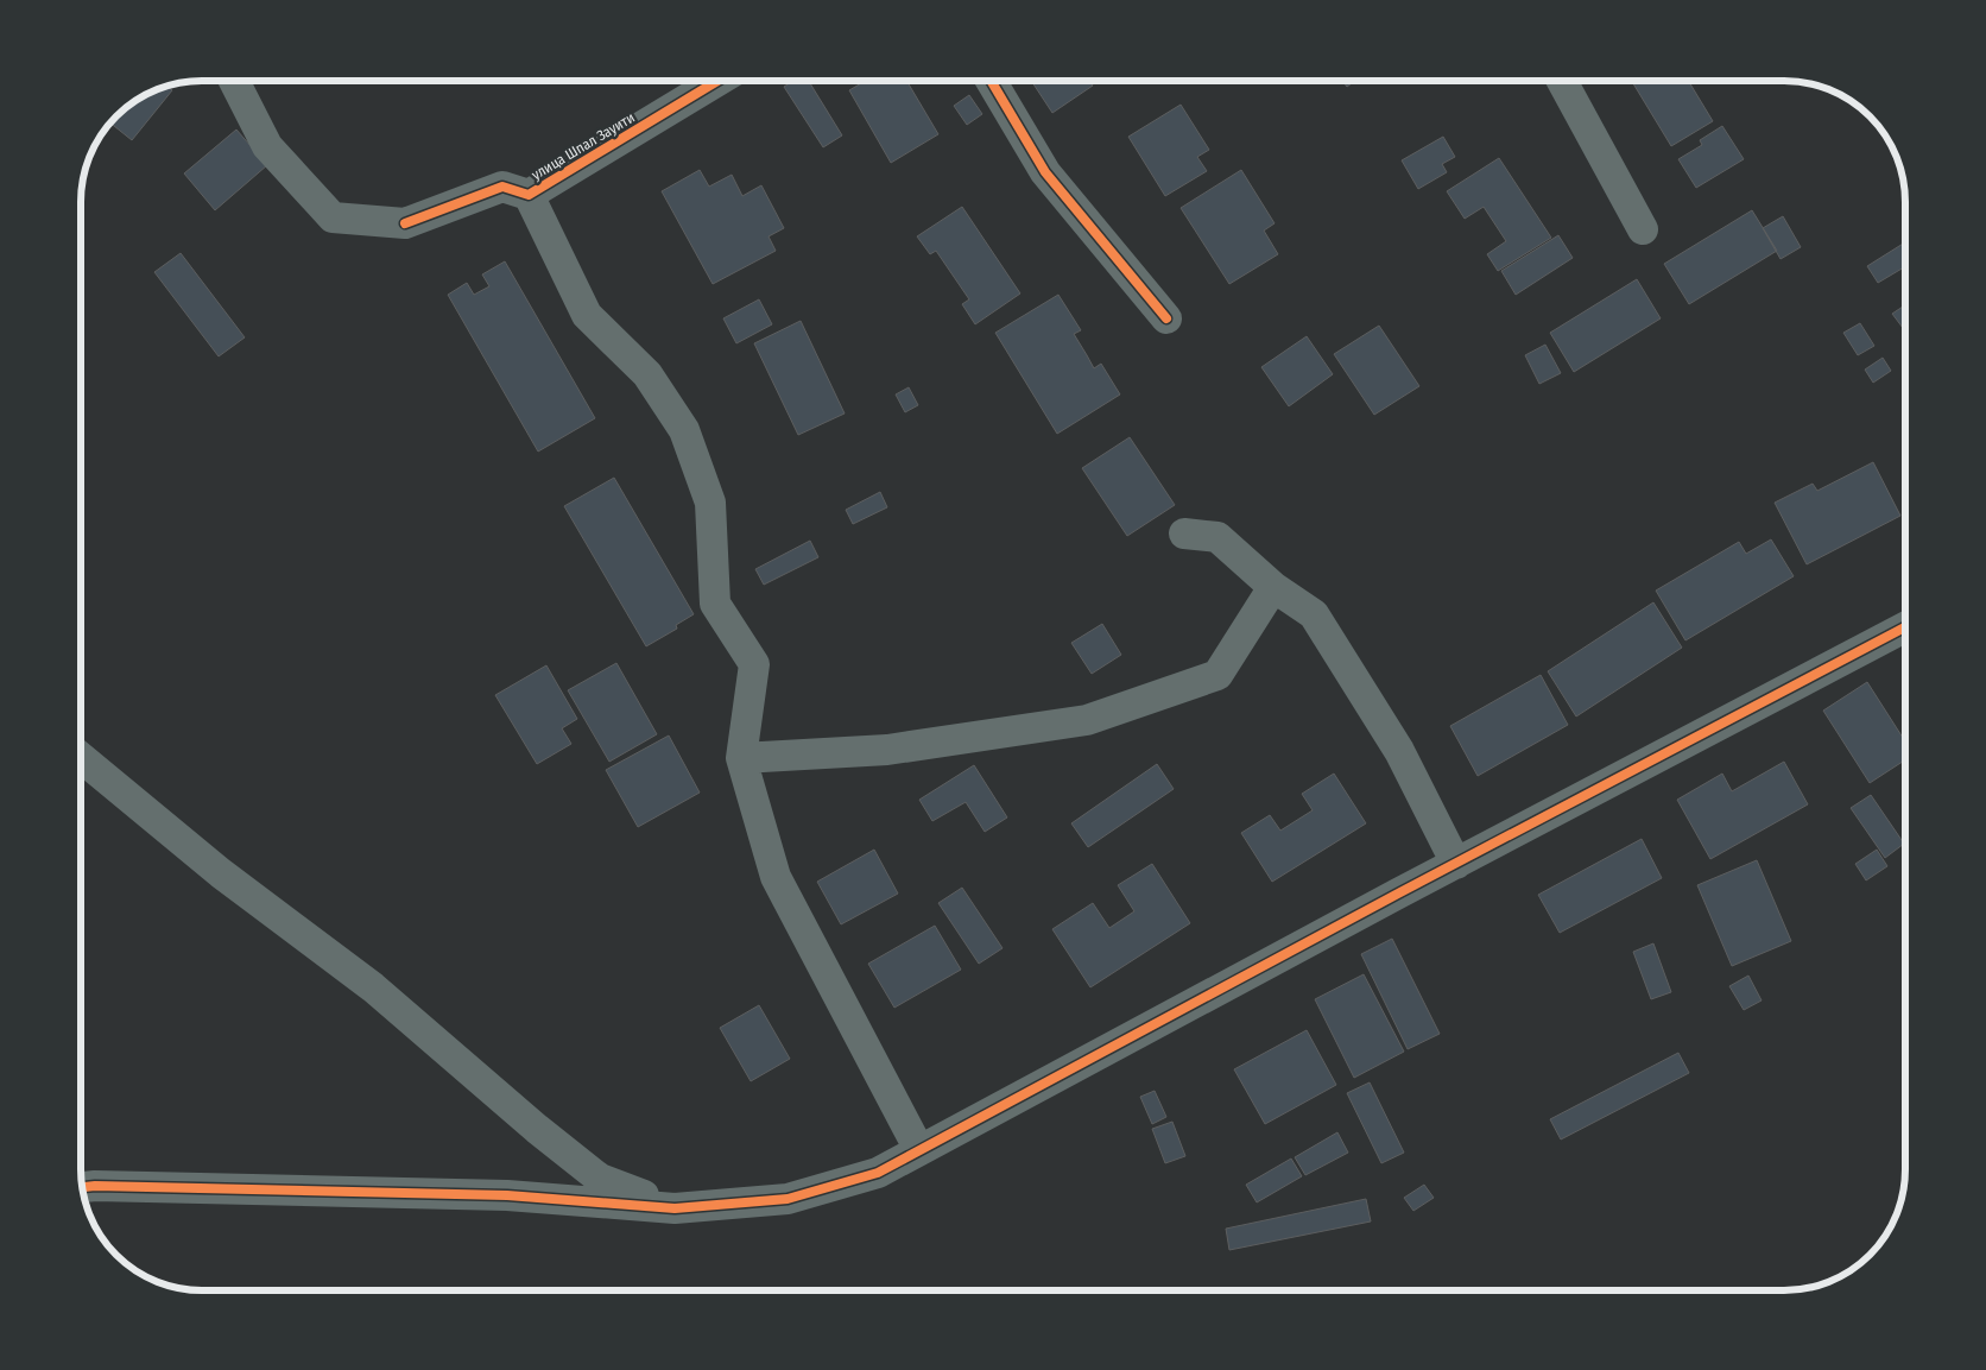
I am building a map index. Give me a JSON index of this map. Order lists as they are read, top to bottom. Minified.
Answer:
{"streets":{"street":["улица Шпал Зауити"]}}
